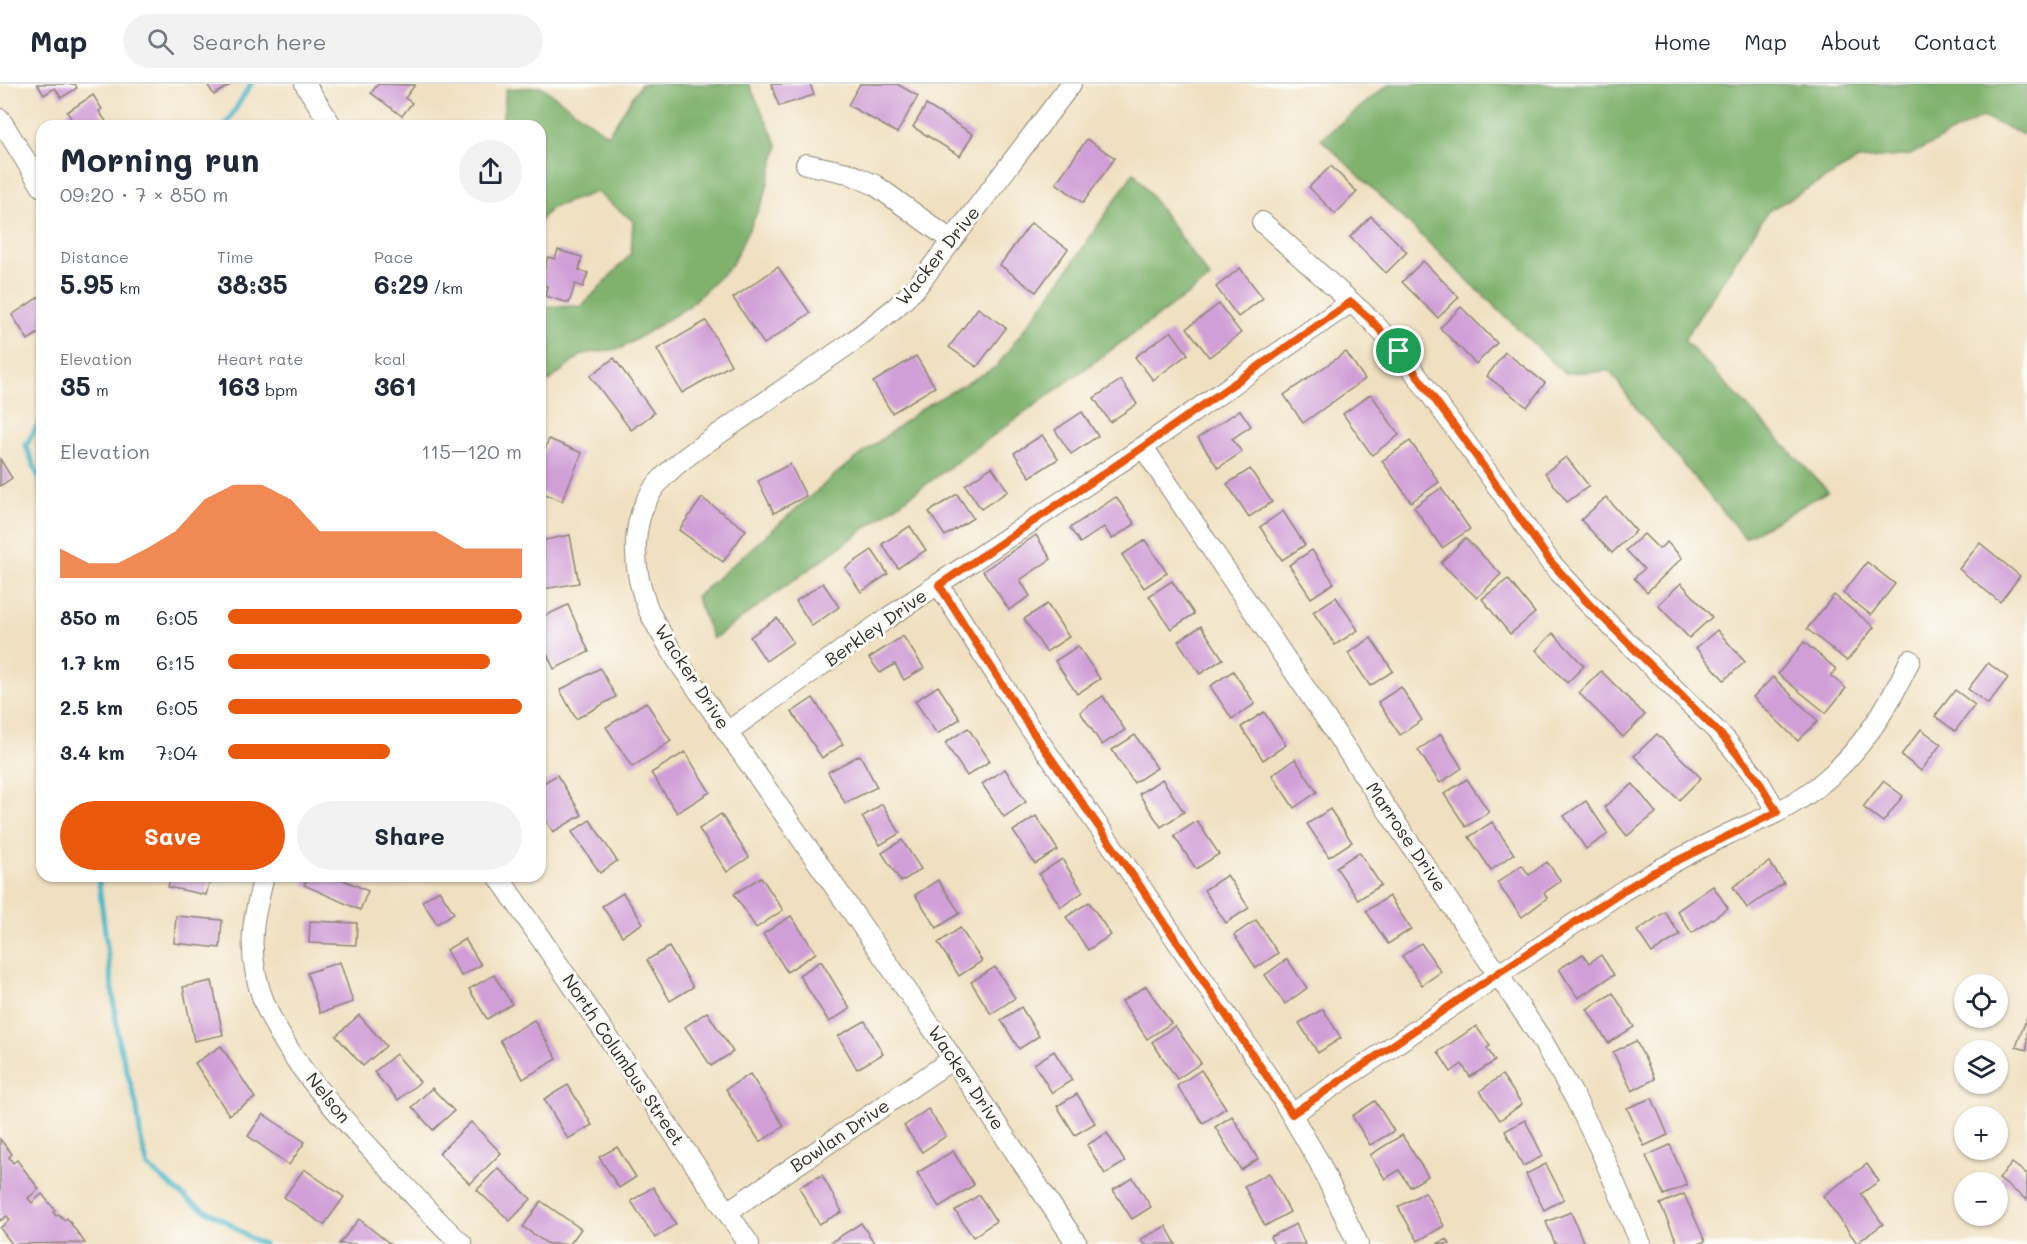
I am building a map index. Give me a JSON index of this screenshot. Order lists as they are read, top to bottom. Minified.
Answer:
{"streets":{"street":["Wacker Drive","Berkley Drive","Marrose Drive","North Columbus Street","Nelson","Bowlan Drive"]},"crossings":[["Wacker Drive","Berkley Drive"],["Wacker Drive","Bowlan Drive"],["Berkley Drive","Marrose Drive"],["North Columbus Street","Bowlan Drive"]],"page":{"header":"Map","search":"Search here","nav":["Home","Map","About","Contact"],"heading":["Morning run","09:20 · 7 × 850 m"],"stats":[["Distance","5.95 km"],["Time","38:35"],["Pace","6:29 /km"],["Elevation","35 m"],["Heart rate","163 bpm"],["kcal","361"]],"chart":["Elevation","115–120 m"],"list":[{"name":"850 m","note":"6:05"},{"name":"1.7 km","note":"6:15"},{"name":"2.5 km","note":"6:05"},{"name":"3.4 km","note":"7:04"}],"buttons":["Save","Share"],"map_buttons":["+","−"]}}
